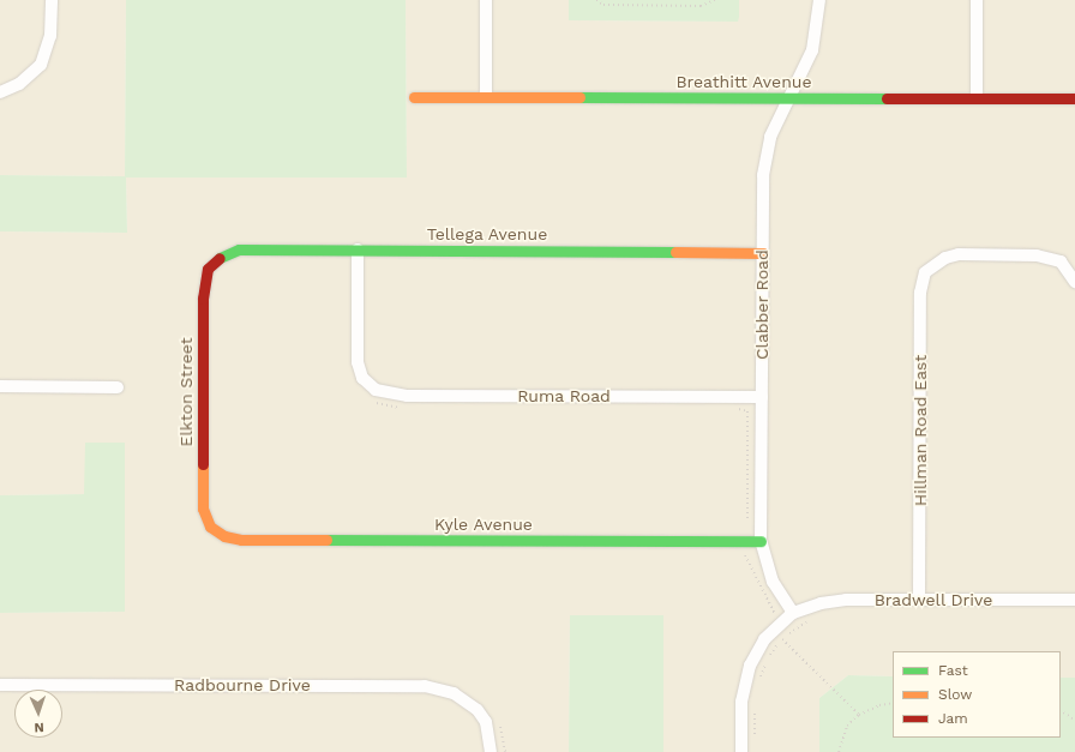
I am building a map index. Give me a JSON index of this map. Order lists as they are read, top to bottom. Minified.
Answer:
{"streets":{"street":["Breathitt Avenue","Tellega Avenue","Clabber Road","Elkton Street","Ruma Road","Hillman Road East","Kyle Avenue","Bradwell Drive","Radbourne Drive"]},"crossings":[["Breathitt Avenue","Clabber Road"],["Tellega Avenue","Clabber Road"],["Tellega Avenue","Elkton Street"],["Tellega Avenue","Ruma Road"],["Clabber Road","Ruma Road"],["Clabber Road","Kyle Avenue"],["Clabber Road","Bradwell Drive"],["Elkton Street","Kyle Avenue"],["Hillman Road East","Bradwell Drive"]],"legend":["Fast","Slow","Jam"],"north":"bottom"}
